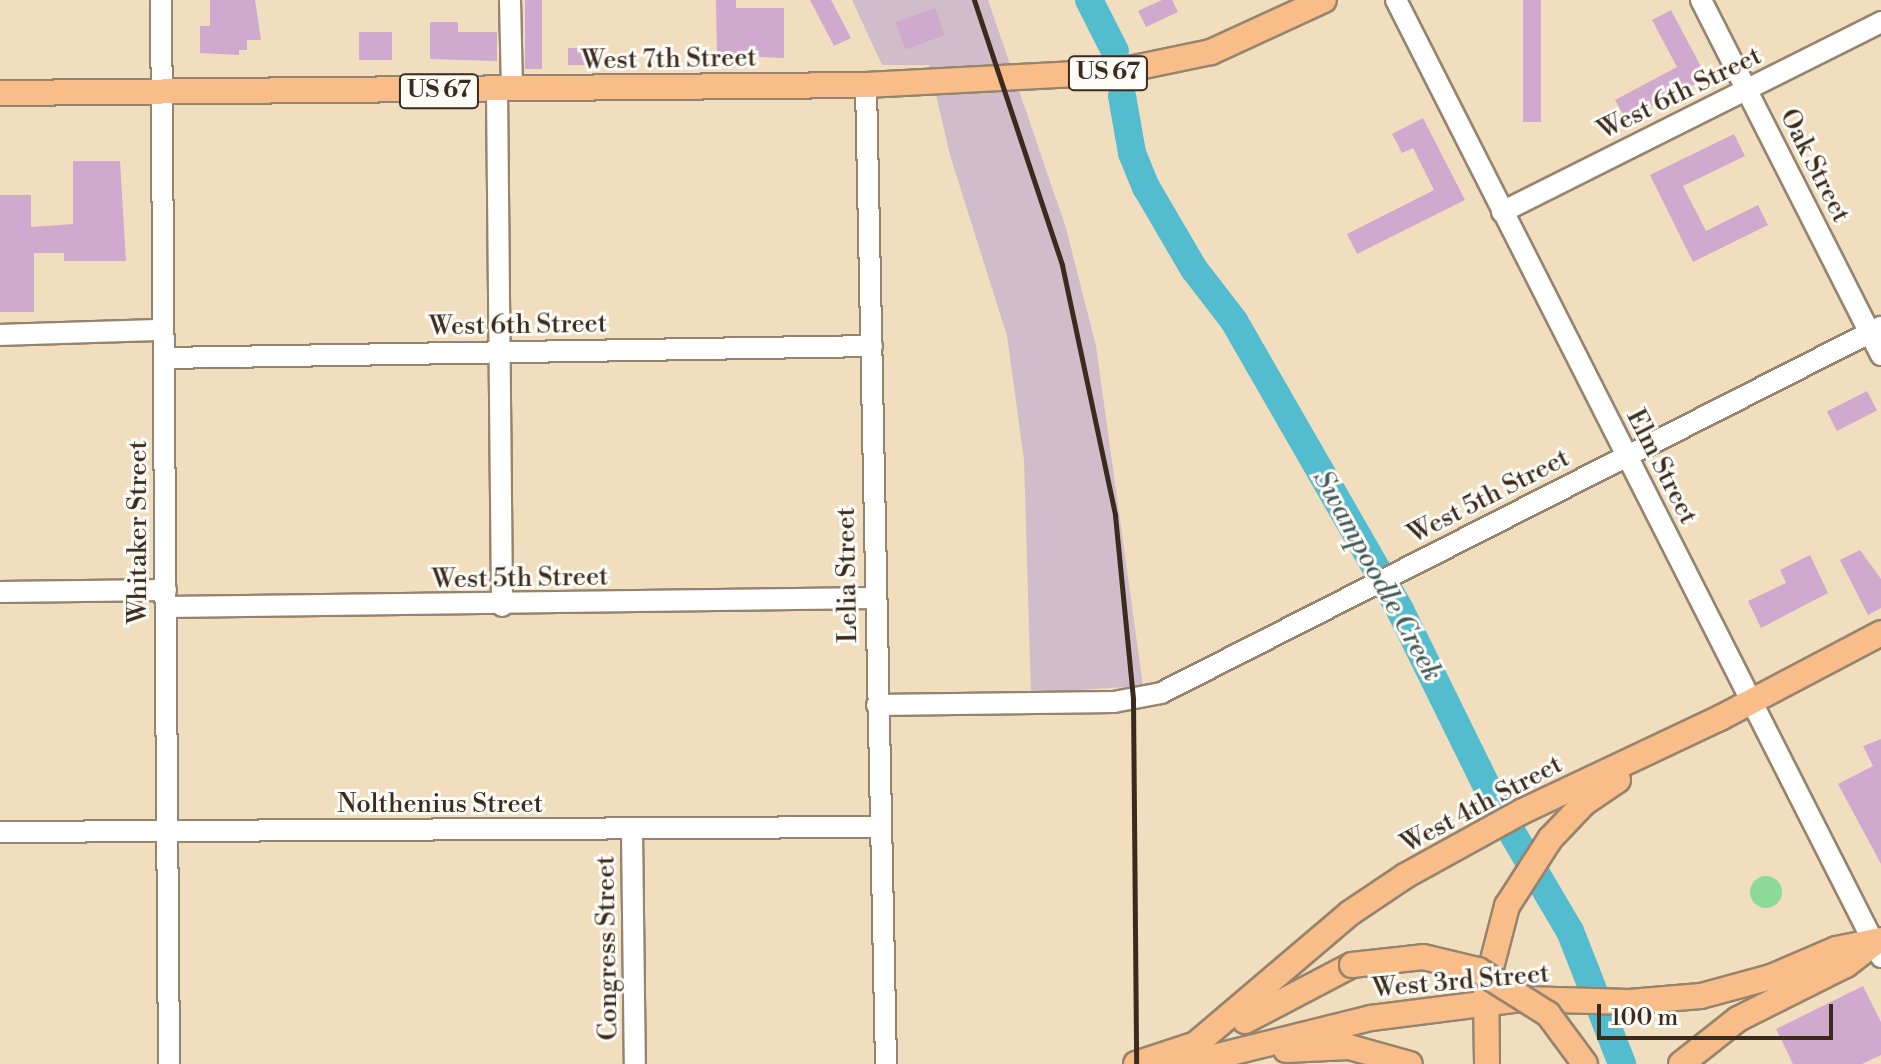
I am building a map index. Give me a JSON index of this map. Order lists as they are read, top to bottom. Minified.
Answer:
{"streets":{"main road":["West 7th Street","US 67","West 4th Street","West 3rd Street"],"street":["West 6th Street","Oak Street","Elm Street","West 5th Street","Whitaker Street","Lelia Street","Nolthenius Street","Congress Street"]},"crossings":[["West 7th Street","Whitaker Street"],["West 7th Street","Lelia Street"],["West 6th Street","Oak Street"],["West 6th Street","Elm Street"],["West 6th Street","Whitaker Street"],["West 6th Street","Lelia Street"],["Oak Street","West 5th Street"],["Elm Street","West 5th Street"],["Elm Street","West 4th Street"],["Elm Street","West 3rd Street"],["West 5th Street","Whitaker Street"],["West 5th Street","Lelia Street"],["Whitaker Street","Nolthenius Street"],["Lelia Street","Nolthenius Street"],["Nolthenius Street","Congress Street"],["West 4th Street","West 3rd Street"]],"water":["Swampoodle Creek"],"scale_bar":"100 m"}
